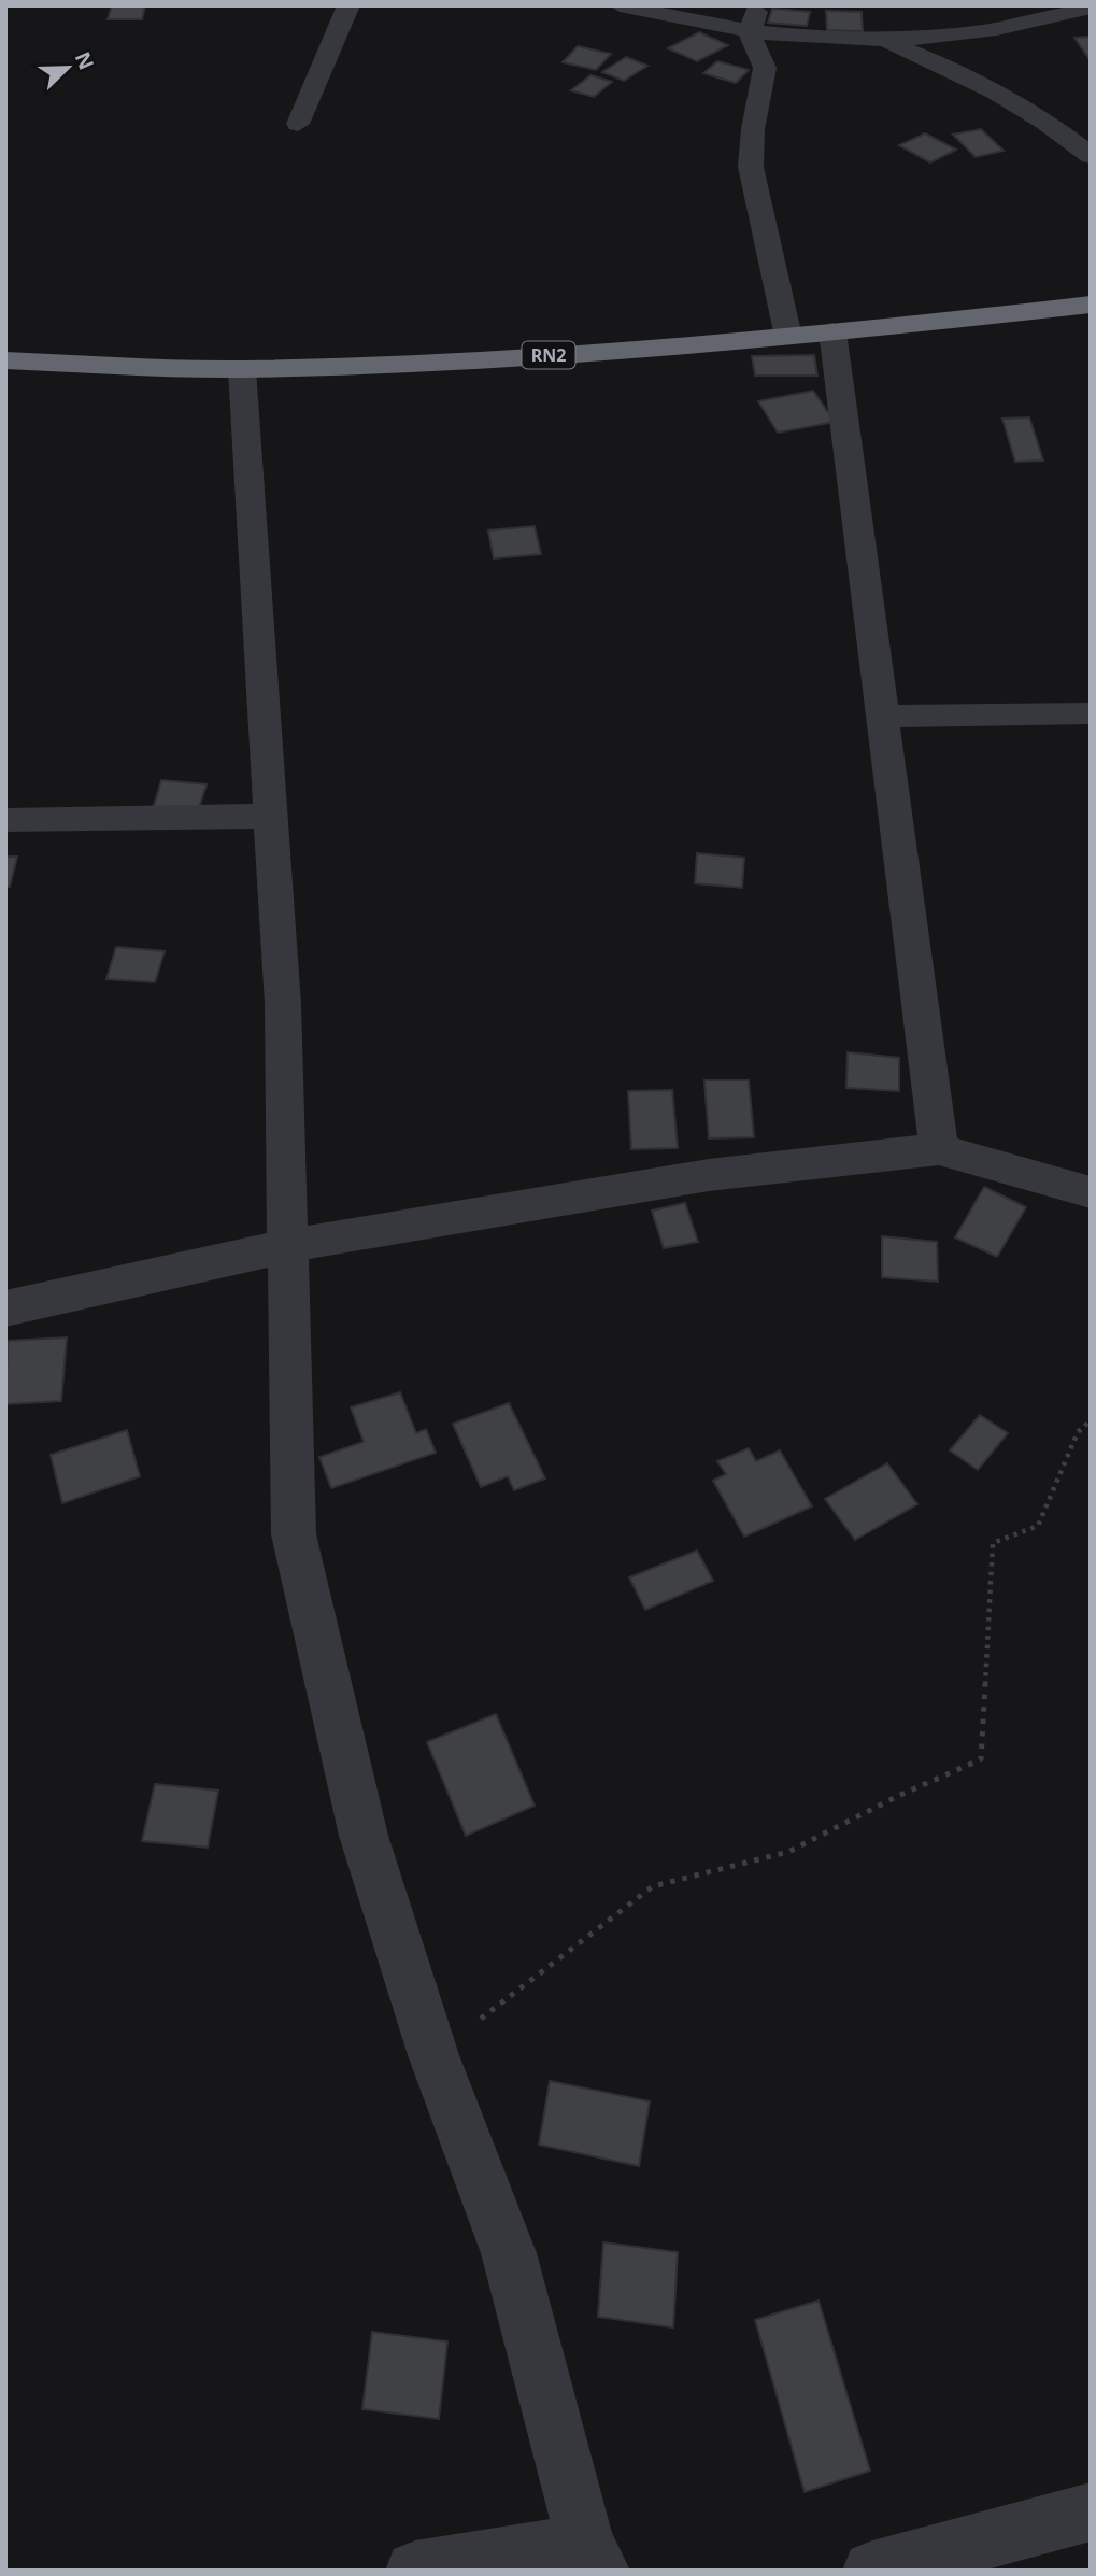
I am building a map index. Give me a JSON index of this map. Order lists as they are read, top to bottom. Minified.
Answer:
{"streets":{"highway":["RN2"]},"north":"top right"}
